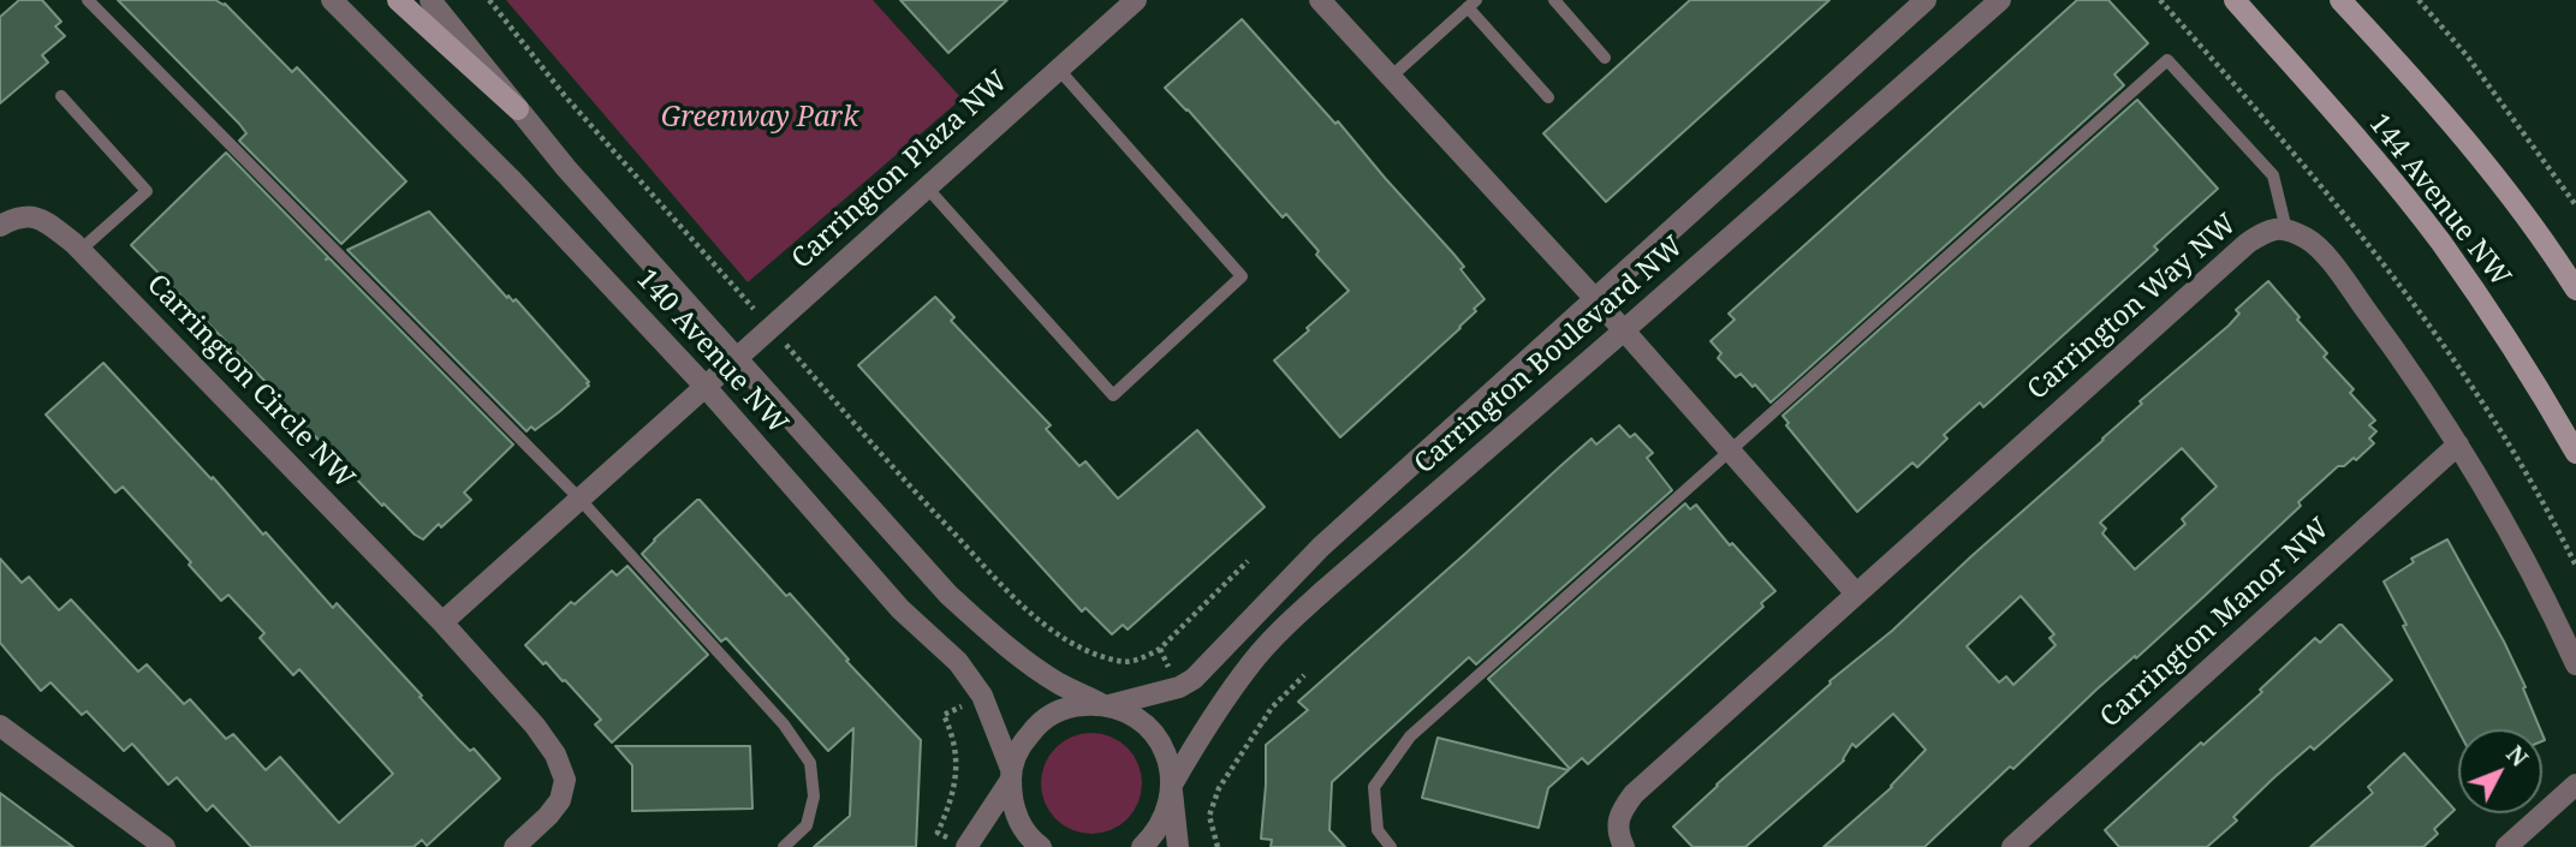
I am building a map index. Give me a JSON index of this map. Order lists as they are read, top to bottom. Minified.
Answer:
{"streets":{"main road":["144 Avenue NW"],"street":["Carrington Plaza NW","Carrington Way NW","140 Avenue NW","Carrington Boulevard NW","Carrington Circle NW","Carrington Manor NW"]},"crossings":[["Carrington Plaza NW","140 Avenue NW"],["140 Avenue NW","Carrington Boulevard NW"]],"parks":["Greenway Park"],"north":"top right"}
